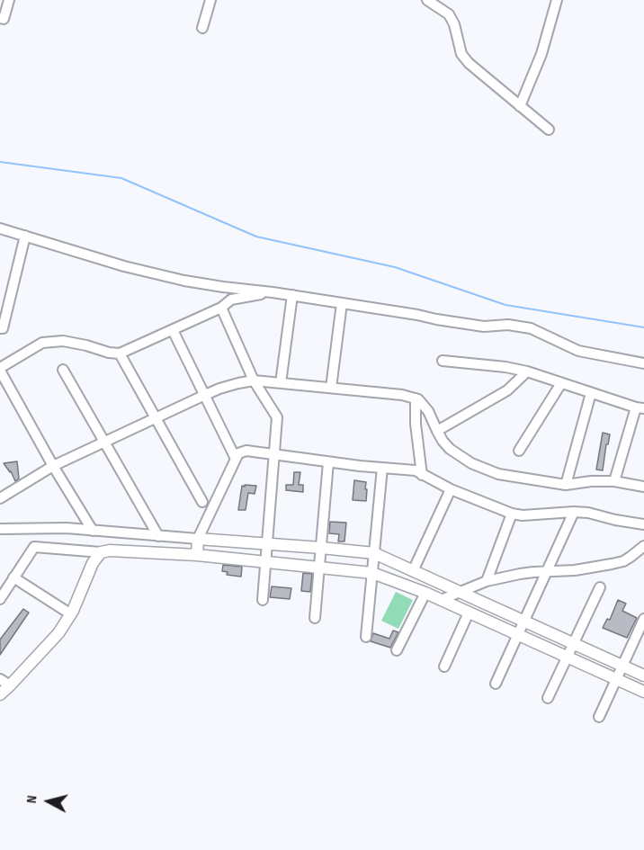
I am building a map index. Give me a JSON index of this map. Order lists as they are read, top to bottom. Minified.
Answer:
{"north":"left"}
